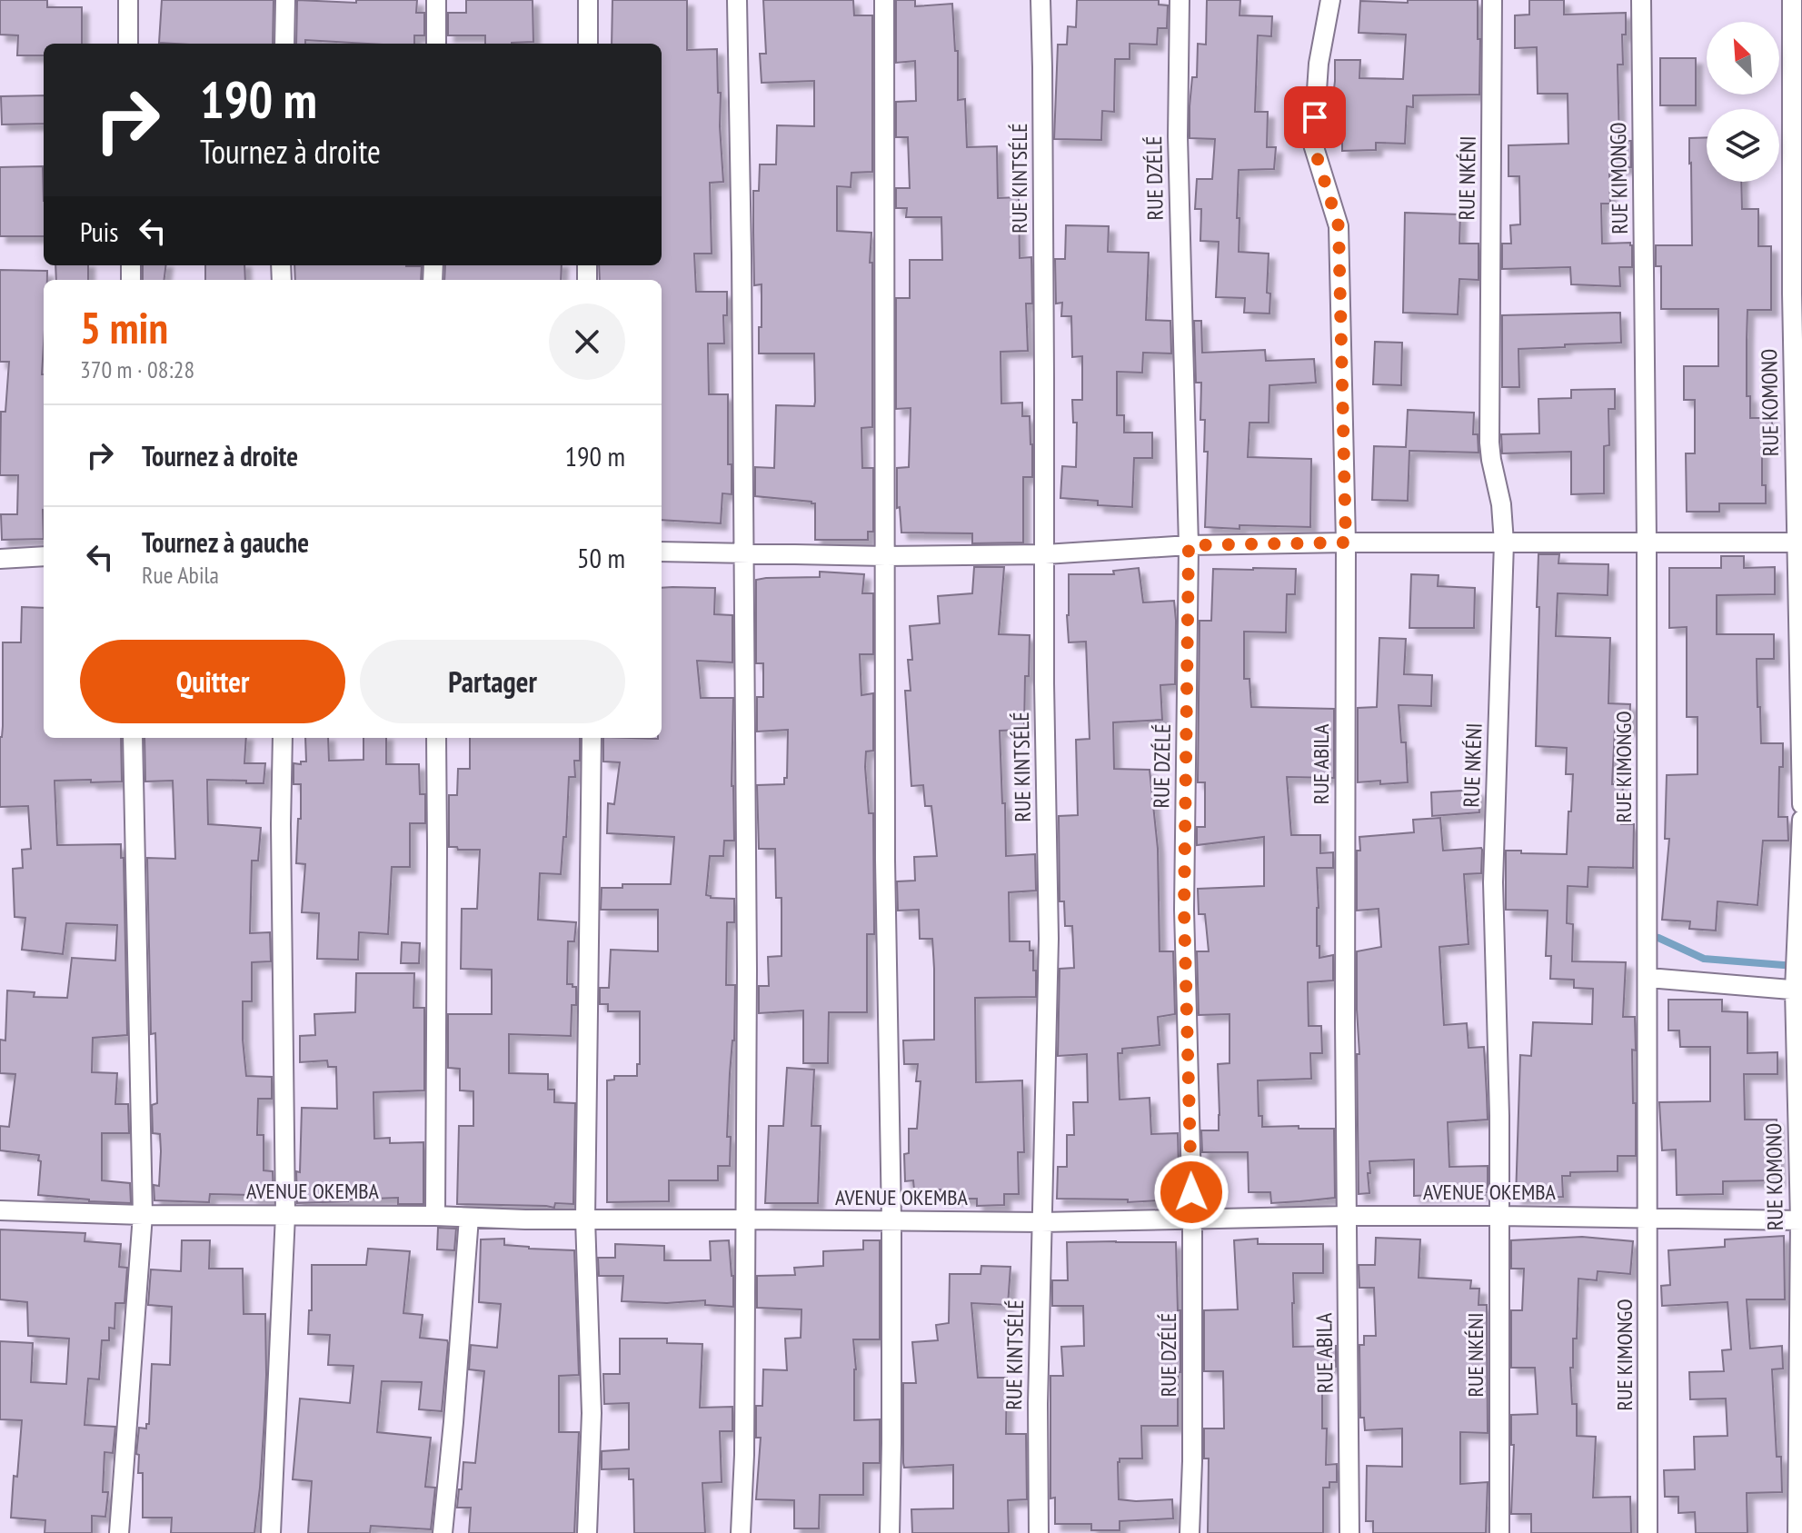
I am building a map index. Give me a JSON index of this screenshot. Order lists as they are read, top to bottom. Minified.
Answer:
{"streets":{"street":["RUE KINTSÉLÉ","RUE DZÉLÉ","RUE NKÉNI","RUE KIMONGO","RUE KOMONO","RUE ABILA","AVENUE OKEMBA"]},"crossings":[["RUE KINTSÉLÉ","AVENUE OKEMBA"],["RUE DZÉLÉ","AVENUE OKEMBA"],["RUE NKÉNI","AVENUE OKEMBA"],["RUE KIMONGO","AVENUE OKEMBA"],["RUE KOMONO","AVENUE OKEMBA"],["RUE ABILA","AVENUE OKEMBA"]],"north":"top left","page":{"turn":["190 m","Tournez à droite"],"then":"Puis","heading":["5 min","370 m · 08:28"],"list":[{"name":"Tournez à droite","value":"190 m"},{"name":"Tournez à gauche","note":"Rue Abila","value":"50 m"}],"buttons":["Quitter","Partager"]}}
